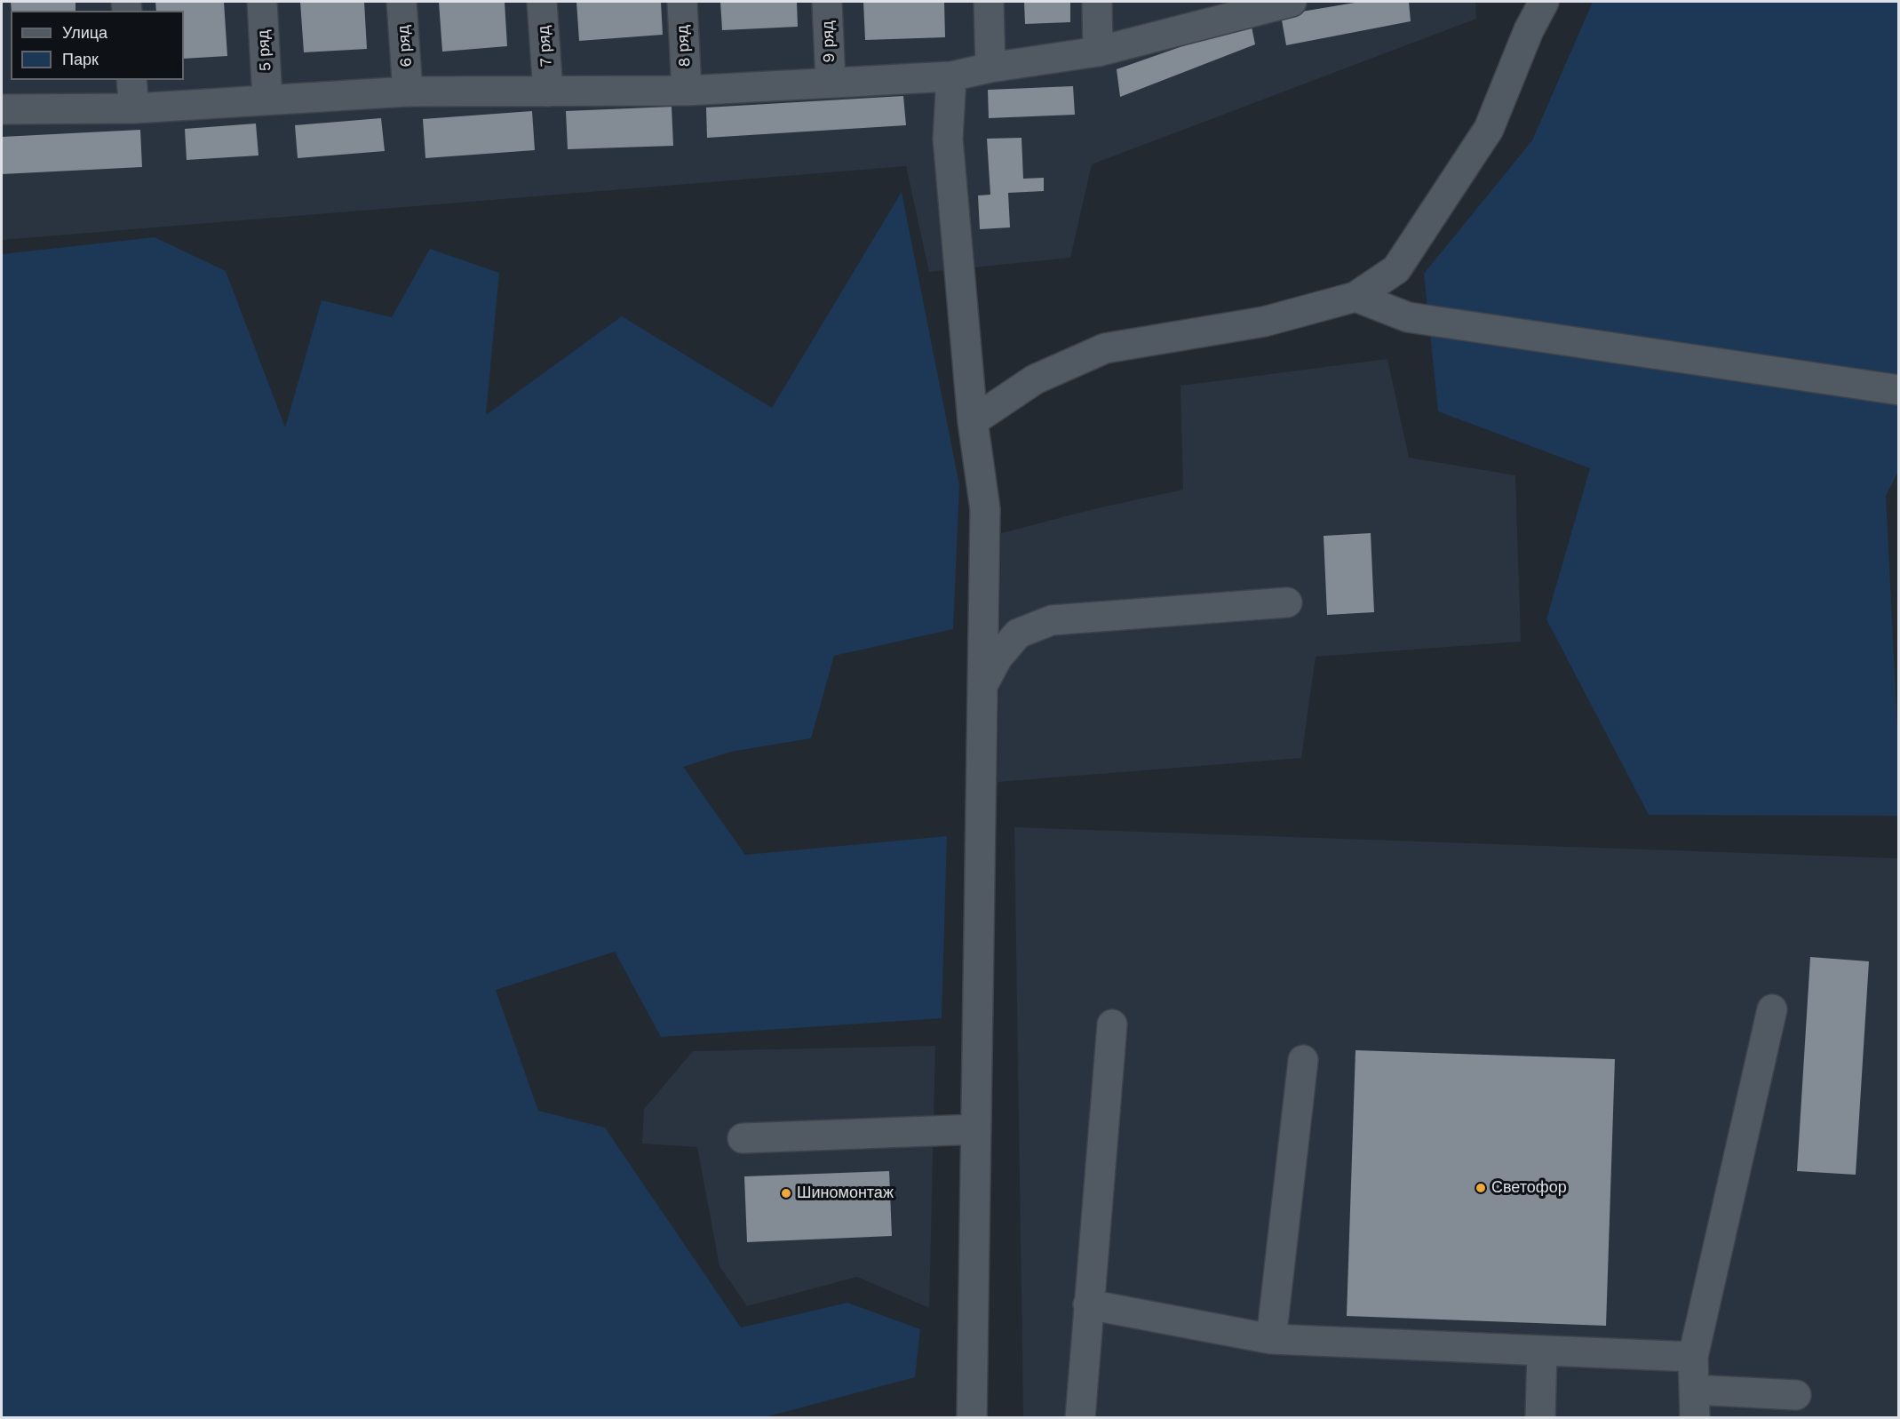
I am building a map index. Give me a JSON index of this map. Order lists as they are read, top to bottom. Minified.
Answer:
{"streets":{"street":["9 ряд","6 ряд","7 ряд","8 ряд","5 ряд"]},"places":["Светофор","Шиномонтаж"],"legend":["Улица","Парк"]}
